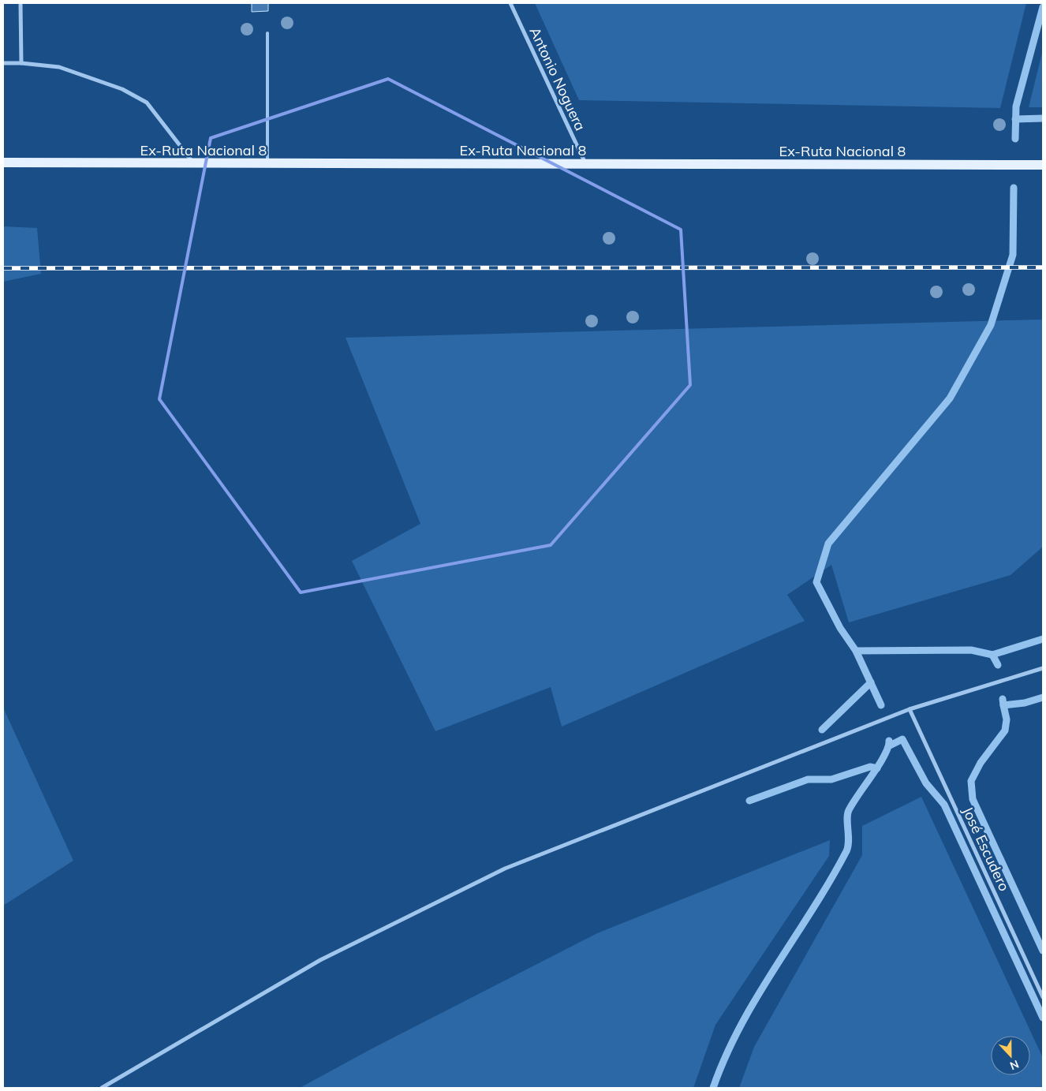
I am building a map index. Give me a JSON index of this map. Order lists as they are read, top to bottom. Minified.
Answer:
{"streets":{"main road":["Ex-Ruta Nacional 8"],"street":["Antonio Noguera","José Escudero"]},"crossings":[["Antonio Noguera","Ex-Ruta Nacional 8"]],"north":"bottom"}
